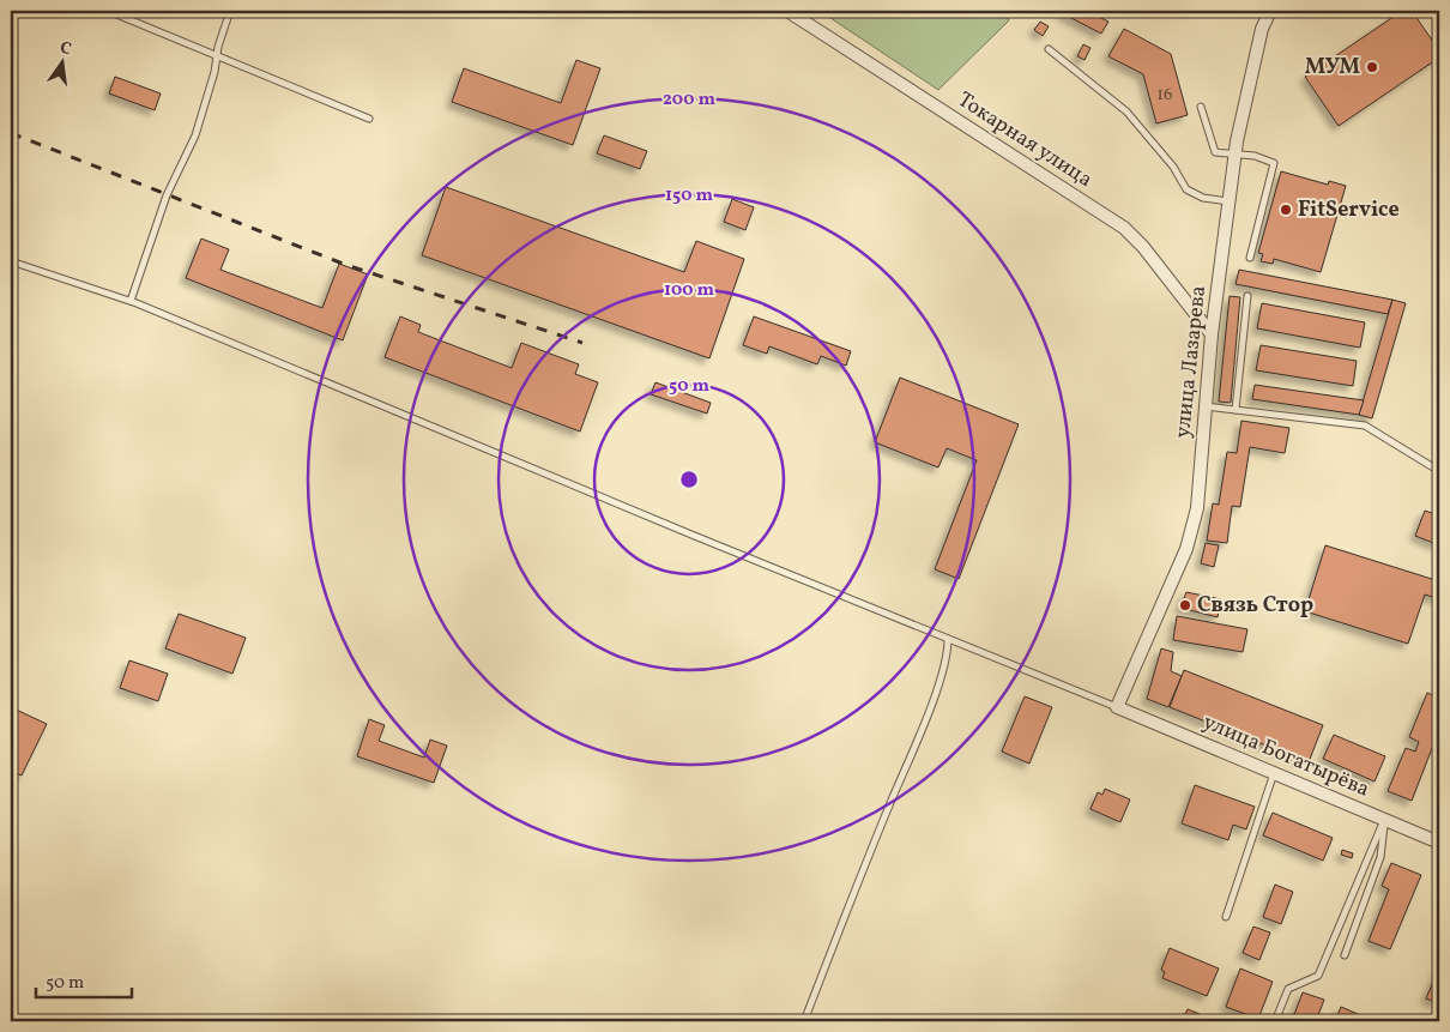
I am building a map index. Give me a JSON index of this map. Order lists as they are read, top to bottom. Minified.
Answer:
{"streets":{"street":["Токарная улица","улица Лазарева","улица Богатырёва"]},"crossings":[["Токарная улица","улица Лазарева"],["улица Лазарева","улица Богатырёва"]],"places":["МУМ","FitService","Связь Стор"],"house_numbers":["16"],"scale_bar":"50 m","north":"top","rings":["200 m","150 m","100 m","50 m"]}
